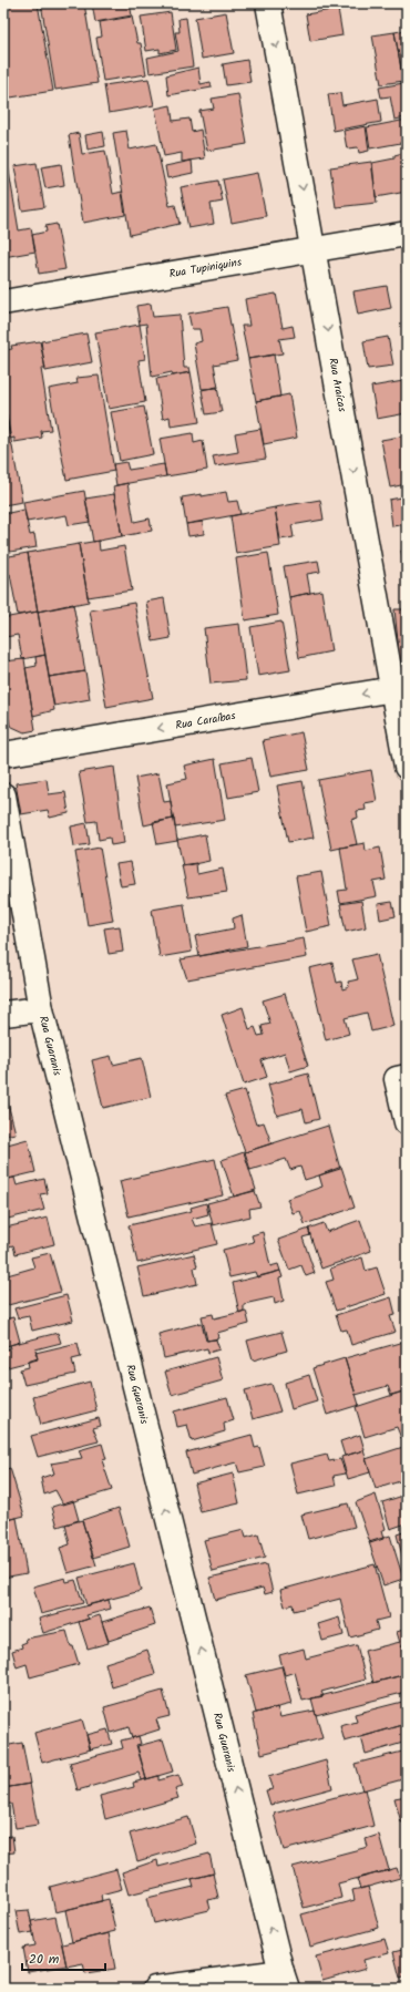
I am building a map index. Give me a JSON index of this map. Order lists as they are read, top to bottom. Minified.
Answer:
{"streets":{"street":["Rua Tupiniquins","Rua Araícas","Rua Caraíbas","Rua Guaranis"]},"crossings":[["Rua Tupiniquins","Rua Araícas"],["Rua Araícas","Rua Caraíbas"]],"one_way":["Rua Araícas","Rua Caraíbas","Rua Guaranis"],"scale_bar":"20 m"}
